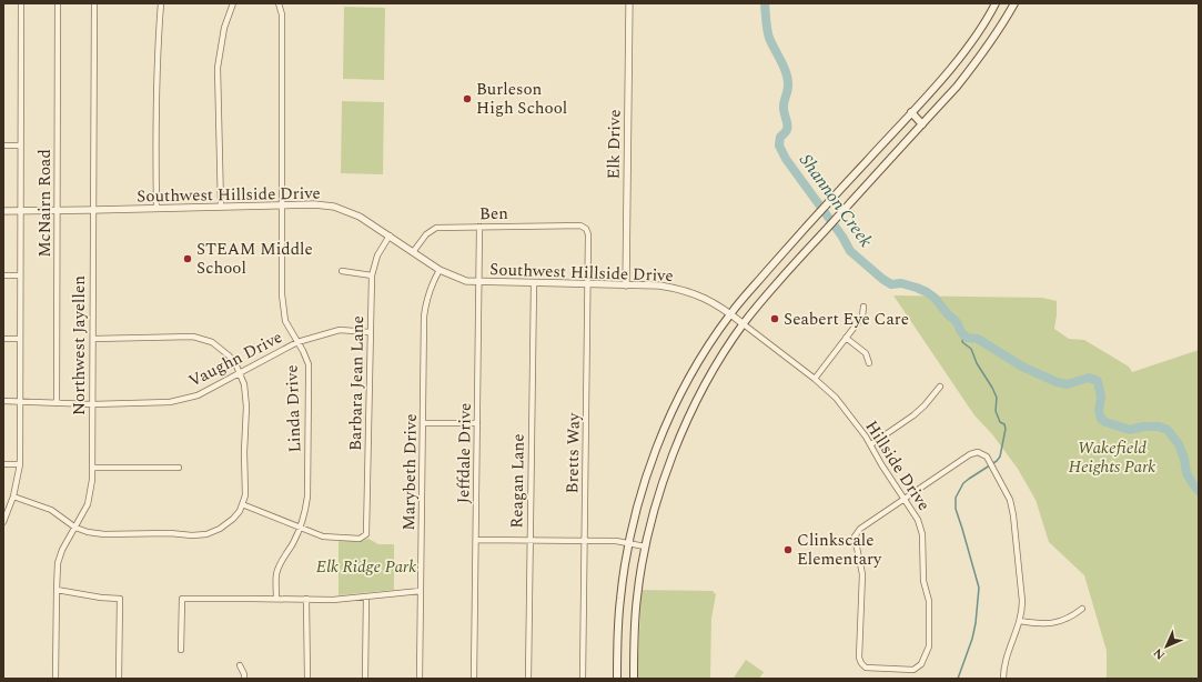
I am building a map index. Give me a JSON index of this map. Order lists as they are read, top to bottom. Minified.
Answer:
{"streets":{"street":["Elk Drive","Southwest Hillside Drive","McNairn Road","Ben","Northwest Jayellen","Vaughn Drive","Barbara Jean Lane","Linda Drive","Jeffdale Drive","Bretts Way","Hillside Drive","Marybeth Drive","Reagan Lane"]},"crossings":[["Elk Drive","Southwest Hillside Drive"],["Southwest Hillside Drive","McNairn Road"],["Southwest Hillside Drive","Ben"],["Southwest Hillside Drive","Northwest Jayellen"],["Southwest Hillside Drive","Barbara Jean Lane"],["Southwest Hillside Drive","Linda Drive"],["Southwest Hillside Drive","Jeffdale Drive"],["Southwest Hillside Drive","Bretts Way"],["Southwest Hillside Drive","Hillside Drive"],["Southwest Hillside Drive","Marybeth Drive"],["Southwest Hillside Drive","Reagan Lane"],["McNairn Road","Vaughn Drive"],["Ben","Jeffdale Drive"],["Ben","Bretts Way"],["Northwest Jayellen","Vaughn Drive"],["Vaughn Drive","Barbara Jean Lane"],["Vaughn Drive","Linda Drive"],["Barbara Jean Lane","Linda Drive"]],"water":["Shannon Creek"],"parks":["Wakefield Heights Park","Elk Ridge Park"],"places":["Burleson High School","STEAM Middle School","Seabert Eye Care","Clinkscale Elementary"],"north":"bottom left"}
